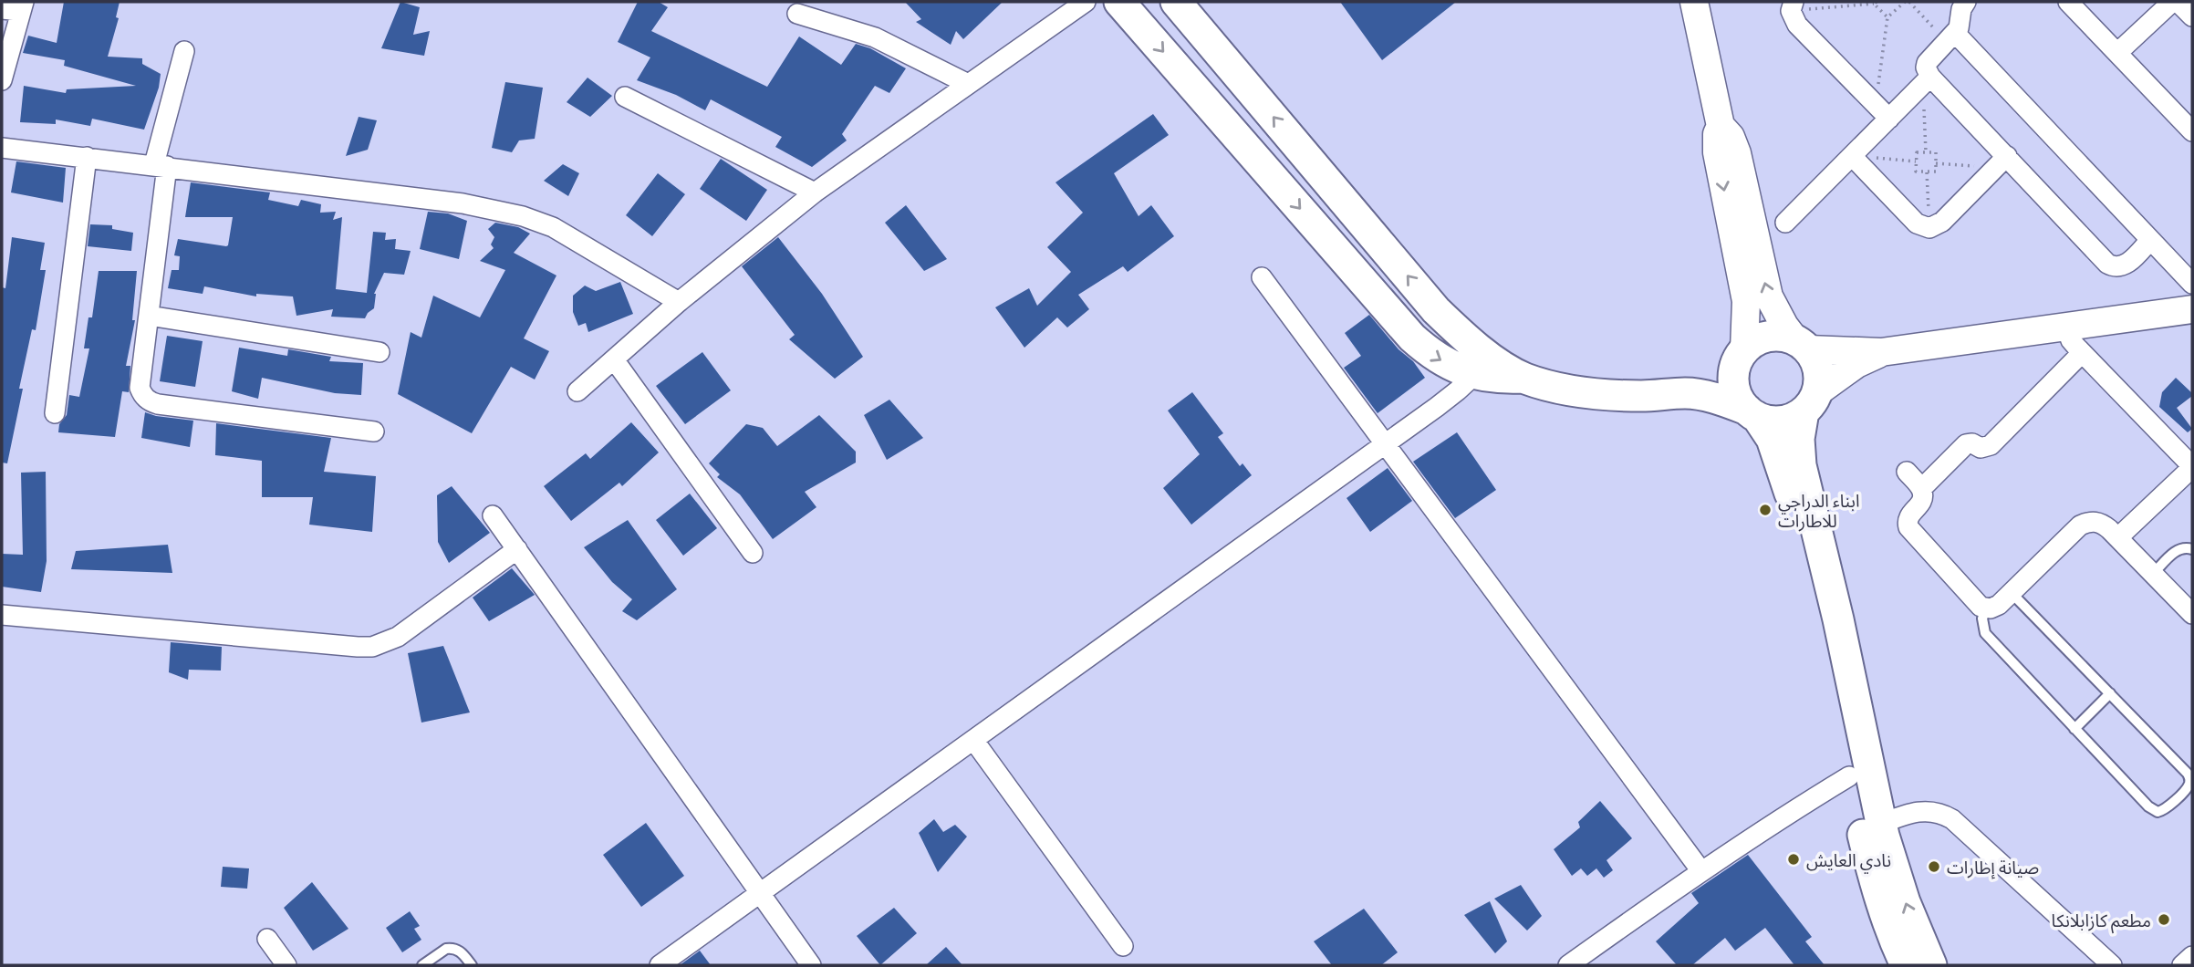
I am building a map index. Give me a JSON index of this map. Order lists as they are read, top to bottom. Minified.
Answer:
{"places":["ابناء الدراجي للاطارات","نادي العايش","صيانة إطارات","مطعم كازابلانكا"]}
